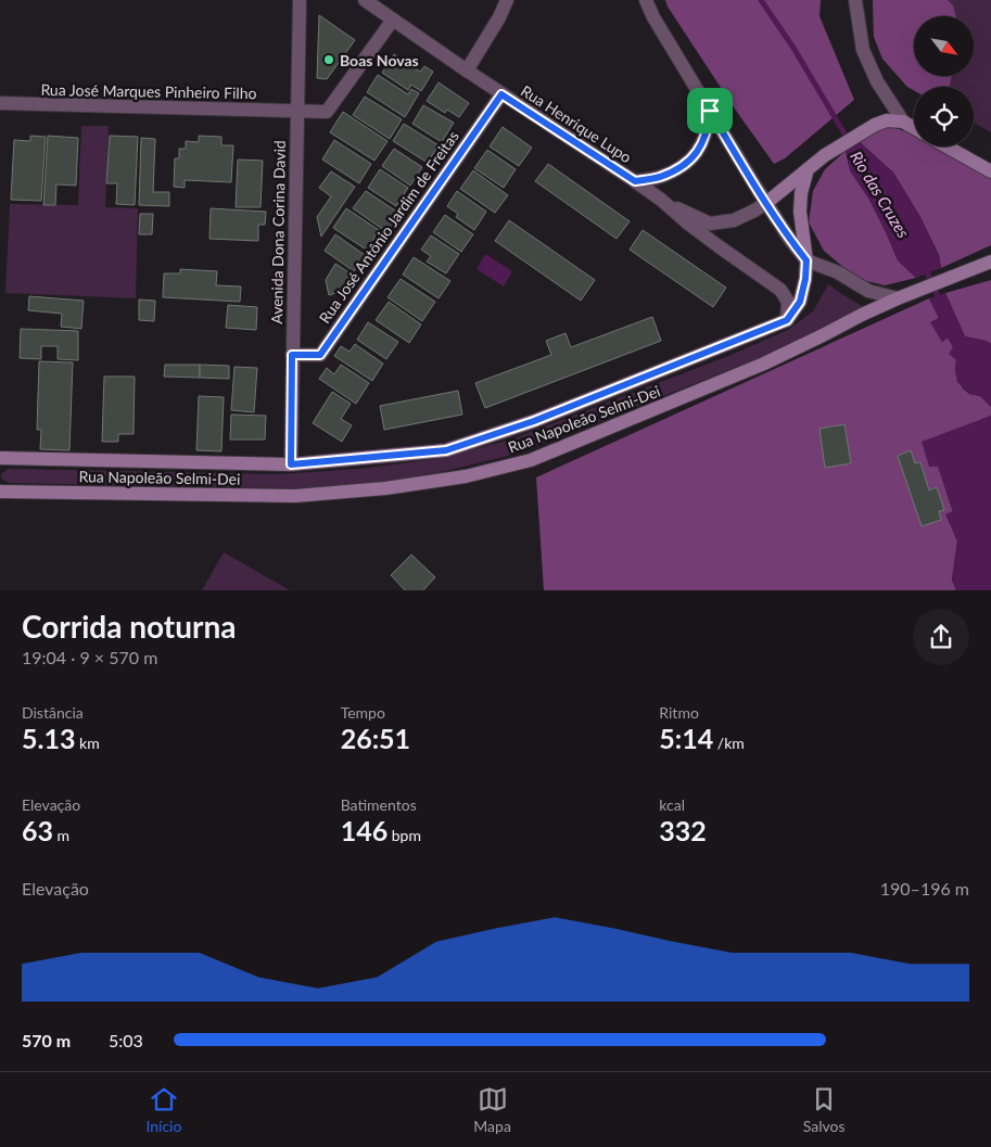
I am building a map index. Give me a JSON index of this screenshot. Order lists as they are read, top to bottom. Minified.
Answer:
{"streets":{"main road":["Rua Napoleão Selmi-Dei"],"street":["Rua José Marques Pinheiro Filho","Rua Henrique Lupo","Rua José Antônio Jardim de Freitas","Avenida Dona Corina David"]},"crossings":[["Rua José Marques Pinheiro Filho","Rua Henrique Lupo"],["Rua José Marques Pinheiro Filho","Avenida Dona Corina David"],["Rua Henrique Lupo","Rua José Antônio Jardim de Freitas"],["Rua Henrique Lupo","Rua Napoleão Selmi-Dei"],["Rua José Antônio Jardim de Freitas","Avenida Dona Corina David"],["Avenida Dona Corina David","Rua Napoleão Selmi-Dei"]],"water":["Rio das Cruzes"],"places":["Boas Novas"],"north":"bottom right","page":{"heading":["Corrida noturna","19:04 · 9 × 570 m"],"stats":[["Distância","5.13 km"],["Tempo","26:51"],["Ritmo","5:14 /km"],["Elevação","63 m"],["Batimentos","146 bpm"],["kcal","332"]],"chart":["Elevação","190–196 m"],"list":[{"name":"570 m","note":"5:03"}],"tabs":["Início","Mapa","Salvos"]}}
